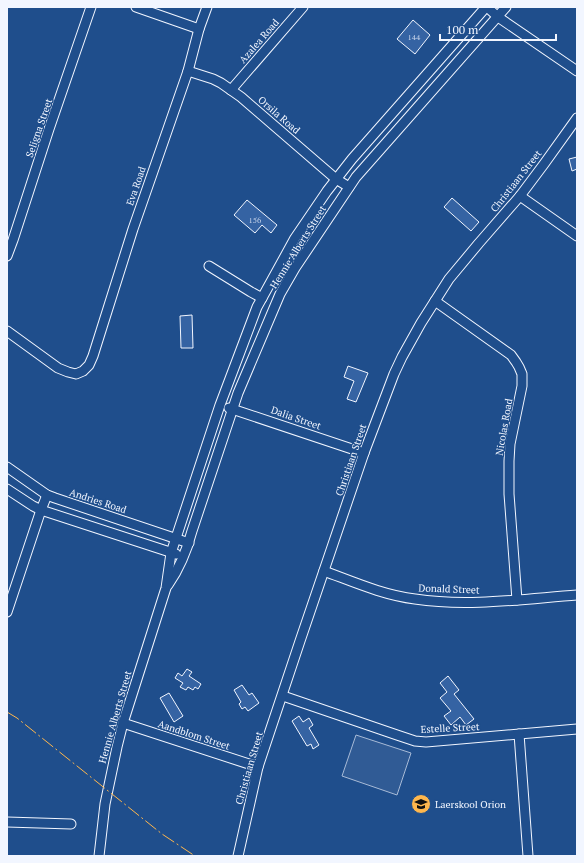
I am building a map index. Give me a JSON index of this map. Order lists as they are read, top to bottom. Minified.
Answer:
{"streets":{"street":["Azalea Road","Orsila Road","Seligna Street","Christiaan Street","Eva Road","Hennie Alberts Street","Dalia Street","Nicolas Road","Andries Road","Donald Street","Estelle Street","Aandblom Street"]},"crossings":[["Azalea Road","Orsila Road"],["Orsila Road","Eva Road"],["Orsila Road","Hennie Alberts Street"],["Christiaan Street","Dalia Street"],["Christiaan Street","Nicolas Road"],["Christiaan Street","Donald Street"],["Christiaan Street","Estelle Street"],["Christiaan Street","Aandblom Street"],["Hennie Alberts Street","Dalia Street"],["Hennie Alberts Street","Andries Road"],["Hennie Alberts Street","Aandblom Street"],["Nicolas Road","Donald Street"]],"places":{"school or university":["Laerskool Orion"]},"house_numbers":["144","156"],"scale_bar":"100 m"}
